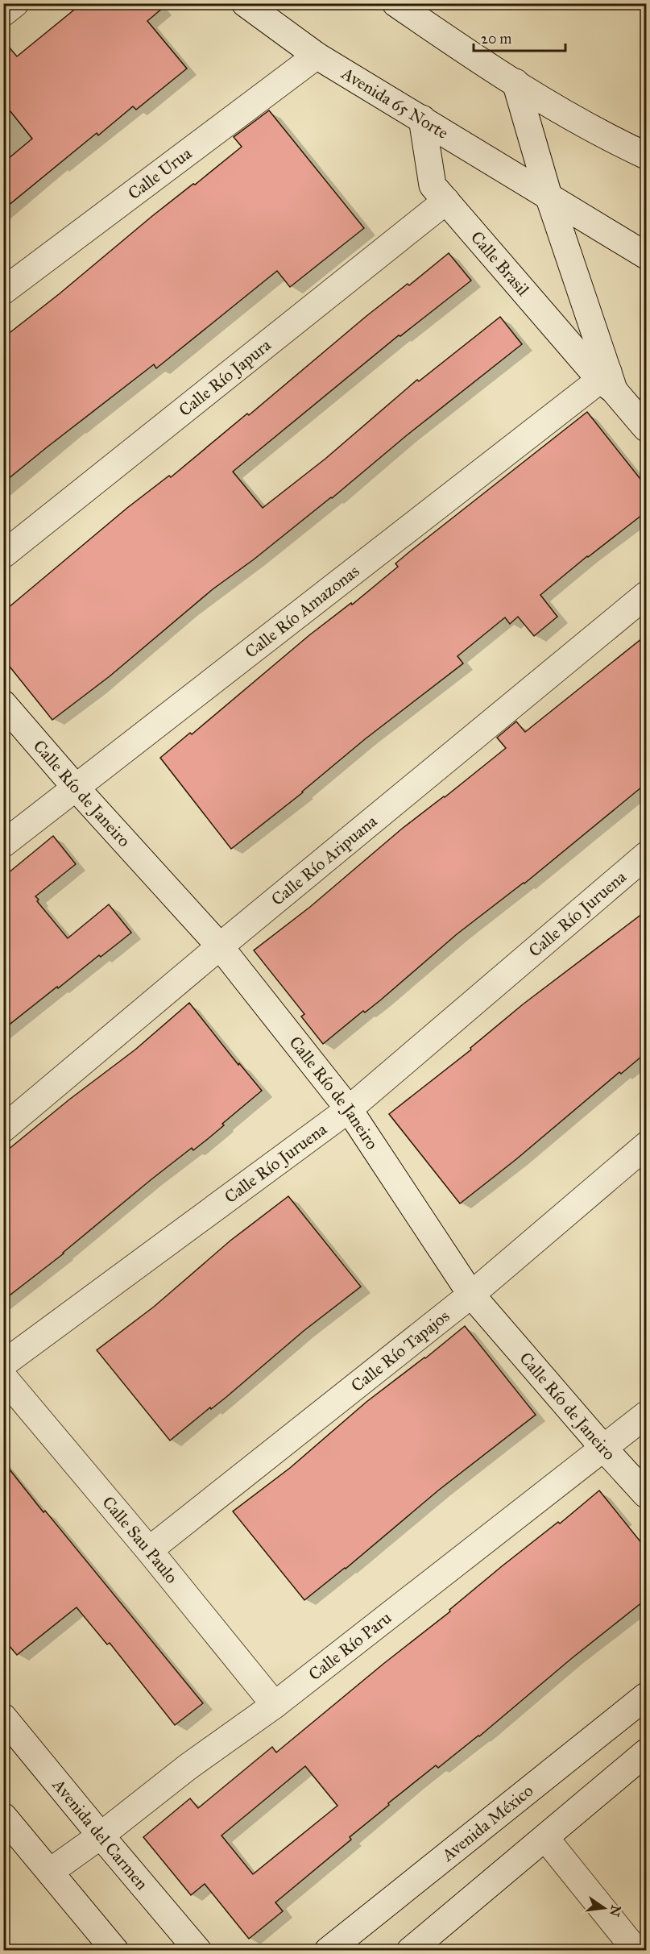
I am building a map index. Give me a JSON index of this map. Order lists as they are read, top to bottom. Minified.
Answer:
{"streets":{"street":["Avenida 65 Norte","Calle Urua","Calle Brasil","Calle Río Japura","Calle Río Amazonas","Calle Río de Janeiro","Calle Río Aripuana","Calle Río Juruena","Calle Río Tapajos","Calle Sau Paulo","Calle Río Paru","Avenida México","Avenida del Carmen"]},"crossings":[["Avenida 65 Norte","Calle Urua"],["Avenida 65 Norte","Calle Brasil"],["Calle Brasil","Calle Río Japura"],["Calle Brasil","Calle Río Amazonas"],["Calle Río Amazonas","Calle Río de Janeiro"],["Calle Río de Janeiro","Calle Río Aripuana"],["Calle Río de Janeiro","Calle Río Juruena"],["Calle Río de Janeiro","Calle Río Tapajos"],["Calle Río de Janeiro","Calle Río Paru"],["Calle Río Tapajos","Calle Sau Paulo"],["Calle Sau Paulo","Calle Río Paru"],["Calle Río Paru","Avenida del Carmen"]],"scale_bar":"20 m","north":"right"}
